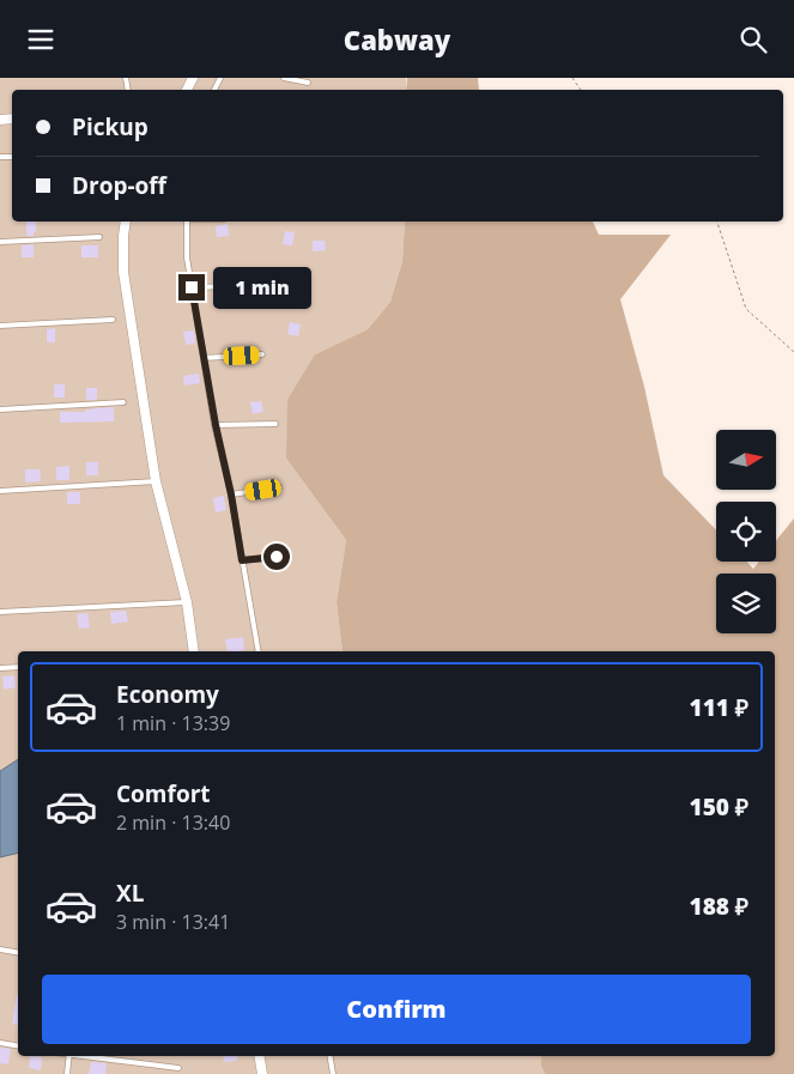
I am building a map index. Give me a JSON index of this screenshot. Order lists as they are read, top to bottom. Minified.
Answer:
{"north":"right","page":{"header":"Cabway","banner":["Pickup","Drop-off"],"bubble":"1 min","list":[{"name":"Economy","note":"1 min · 13:39","value":"111 ₽"},{"name":"Comfort","note":"2 min · 13:40","value":"150 ₽"},{"name":"XL","note":"3 min · 13:41","value":"188 ₽"}],"buttons":"Confirm"}}
